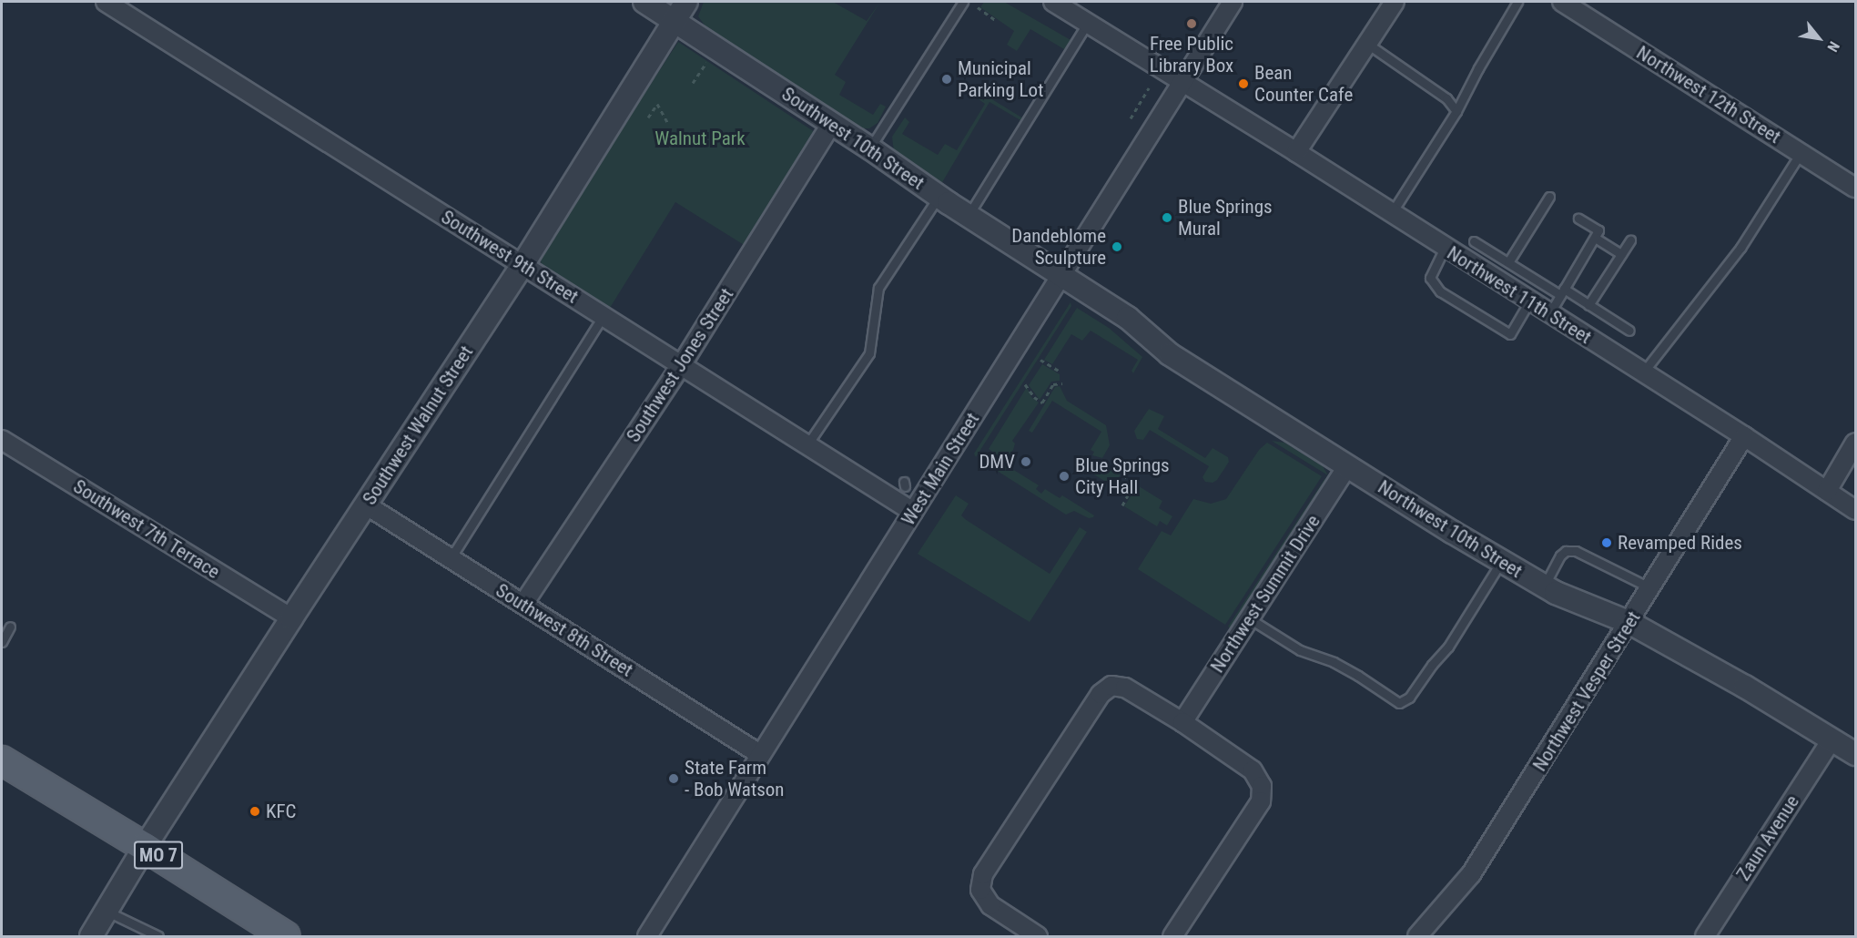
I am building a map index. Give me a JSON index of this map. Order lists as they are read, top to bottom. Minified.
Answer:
{"streets":{"main road":["MO 7"],"street":["Northwest 12th Street","Southwest 10th Street","Southwest 9th Street","Northwest 11th Street","Southwest Jones Street","Southwest Walnut Street","West Main Street","Southwest 7th Terrace","Northwest 10th Street","Northwest Summit Drive","Southwest 8th Street","Northwest Vesper Street","Zaun Avenue"]},"crossings":[["Southwest 10th Street","Southwest Jones Street"],["Southwest 10th Street","Southwest Walnut Street"],["Southwest 10th Street","West Main Street"],["Southwest 10th Street","Northwest 10th Street"],["Southwest 9th Street","Southwest Jones Street"],["Southwest 9th Street","Southwest Walnut Street"],["Southwest 9th Street","West Main Street"],["Northwest 11th Street","West Main Street"],["Northwest 11th Street","Northwest Vesper Street"],["Southwest Jones Street","Southwest 8th Street"],["Southwest Walnut Street","Southwest 7th Terrace"],["Southwest Walnut Street","Southwest 8th Street"],["Southwest Walnut Street","MO 7"],["West Main Street","Northwest 10th Street"],["West Main Street","Southwest 8th Street"],["Northwest 10th Street","Northwest Summit Drive"],["Northwest 10th Street","Northwest Vesper Street"],["Northwest 10th Street","Zaun Avenue"]],"parks":["Walnut Park"],"places":["Free Public Library Box","Municipal Parking Lot","Bean Counter Cafe","Blue Springs Mural","Dandeblome Sculpture","DMV","Blue Springs City Hall","Revamped Rides","State Farm - Bob Watson","KFC"],"north":"bottom right"}
